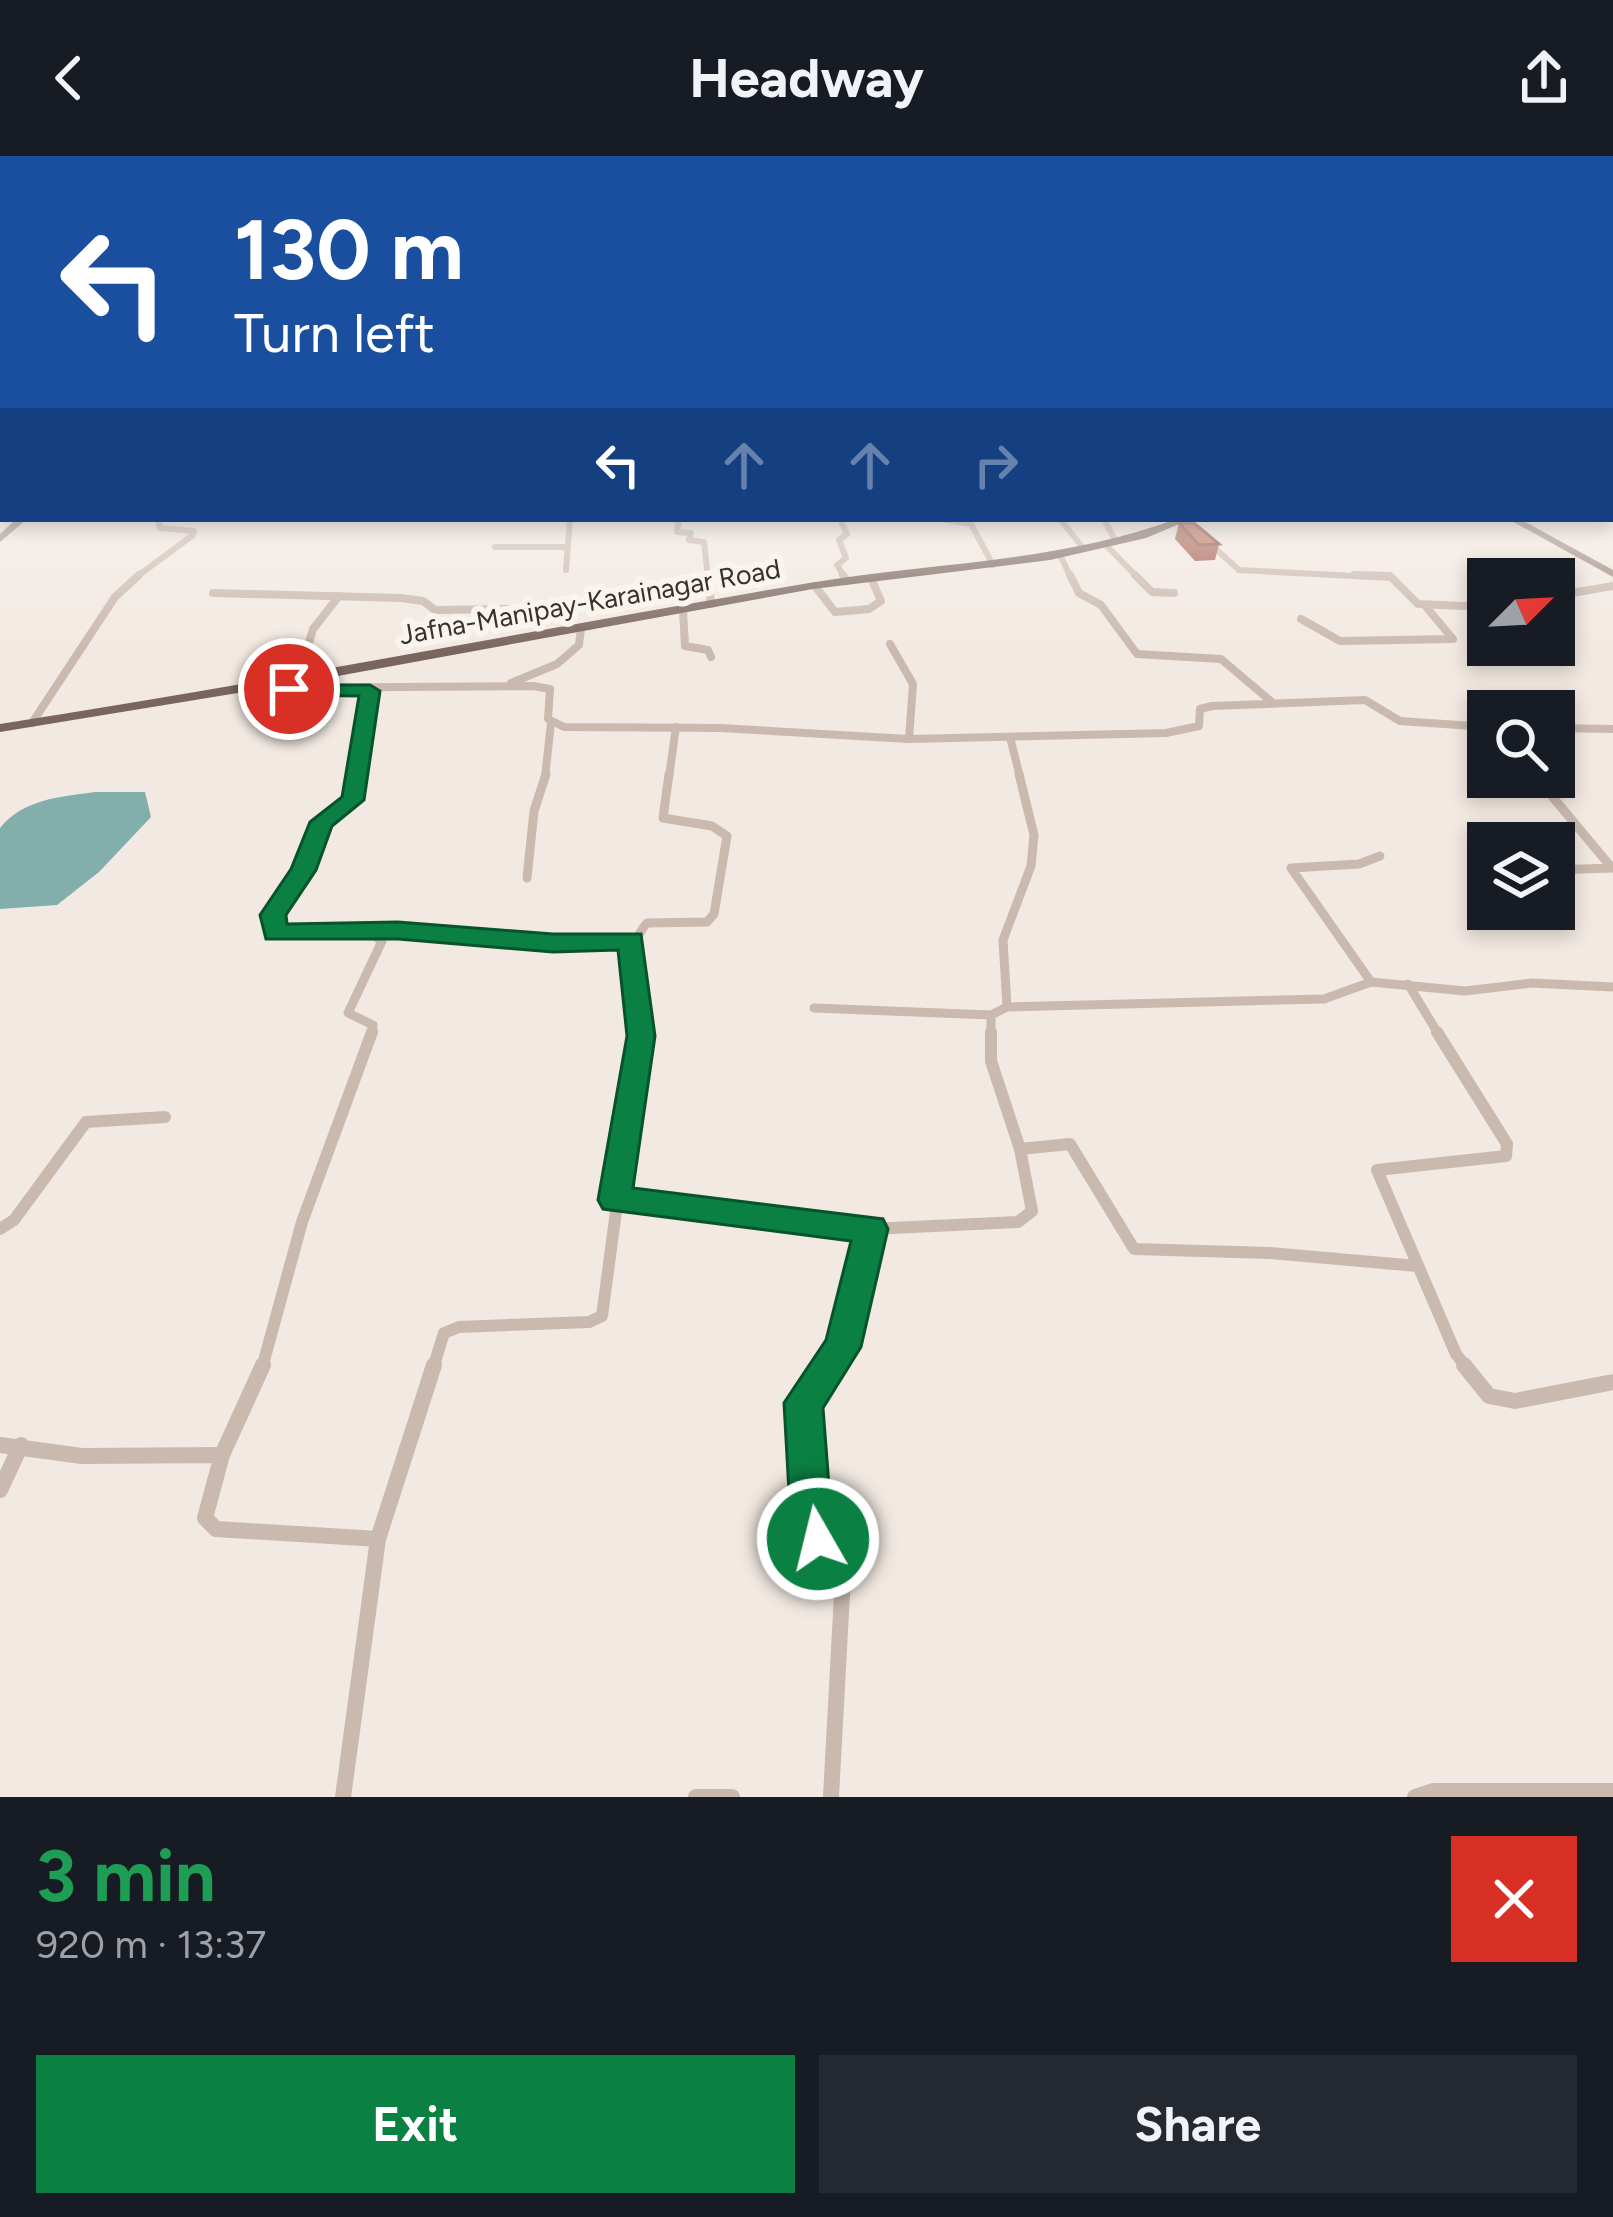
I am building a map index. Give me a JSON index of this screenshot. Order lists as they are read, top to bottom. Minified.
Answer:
{"streets":{"main road":["Jafna-Manipay-Karainagar Road"]},"north":"top right","page":{"header":"Headway","turn":["130 m","Turn left"],"heading":["3 min","920 m · 13:37"],"buttons":["Exit","Share"]}}
